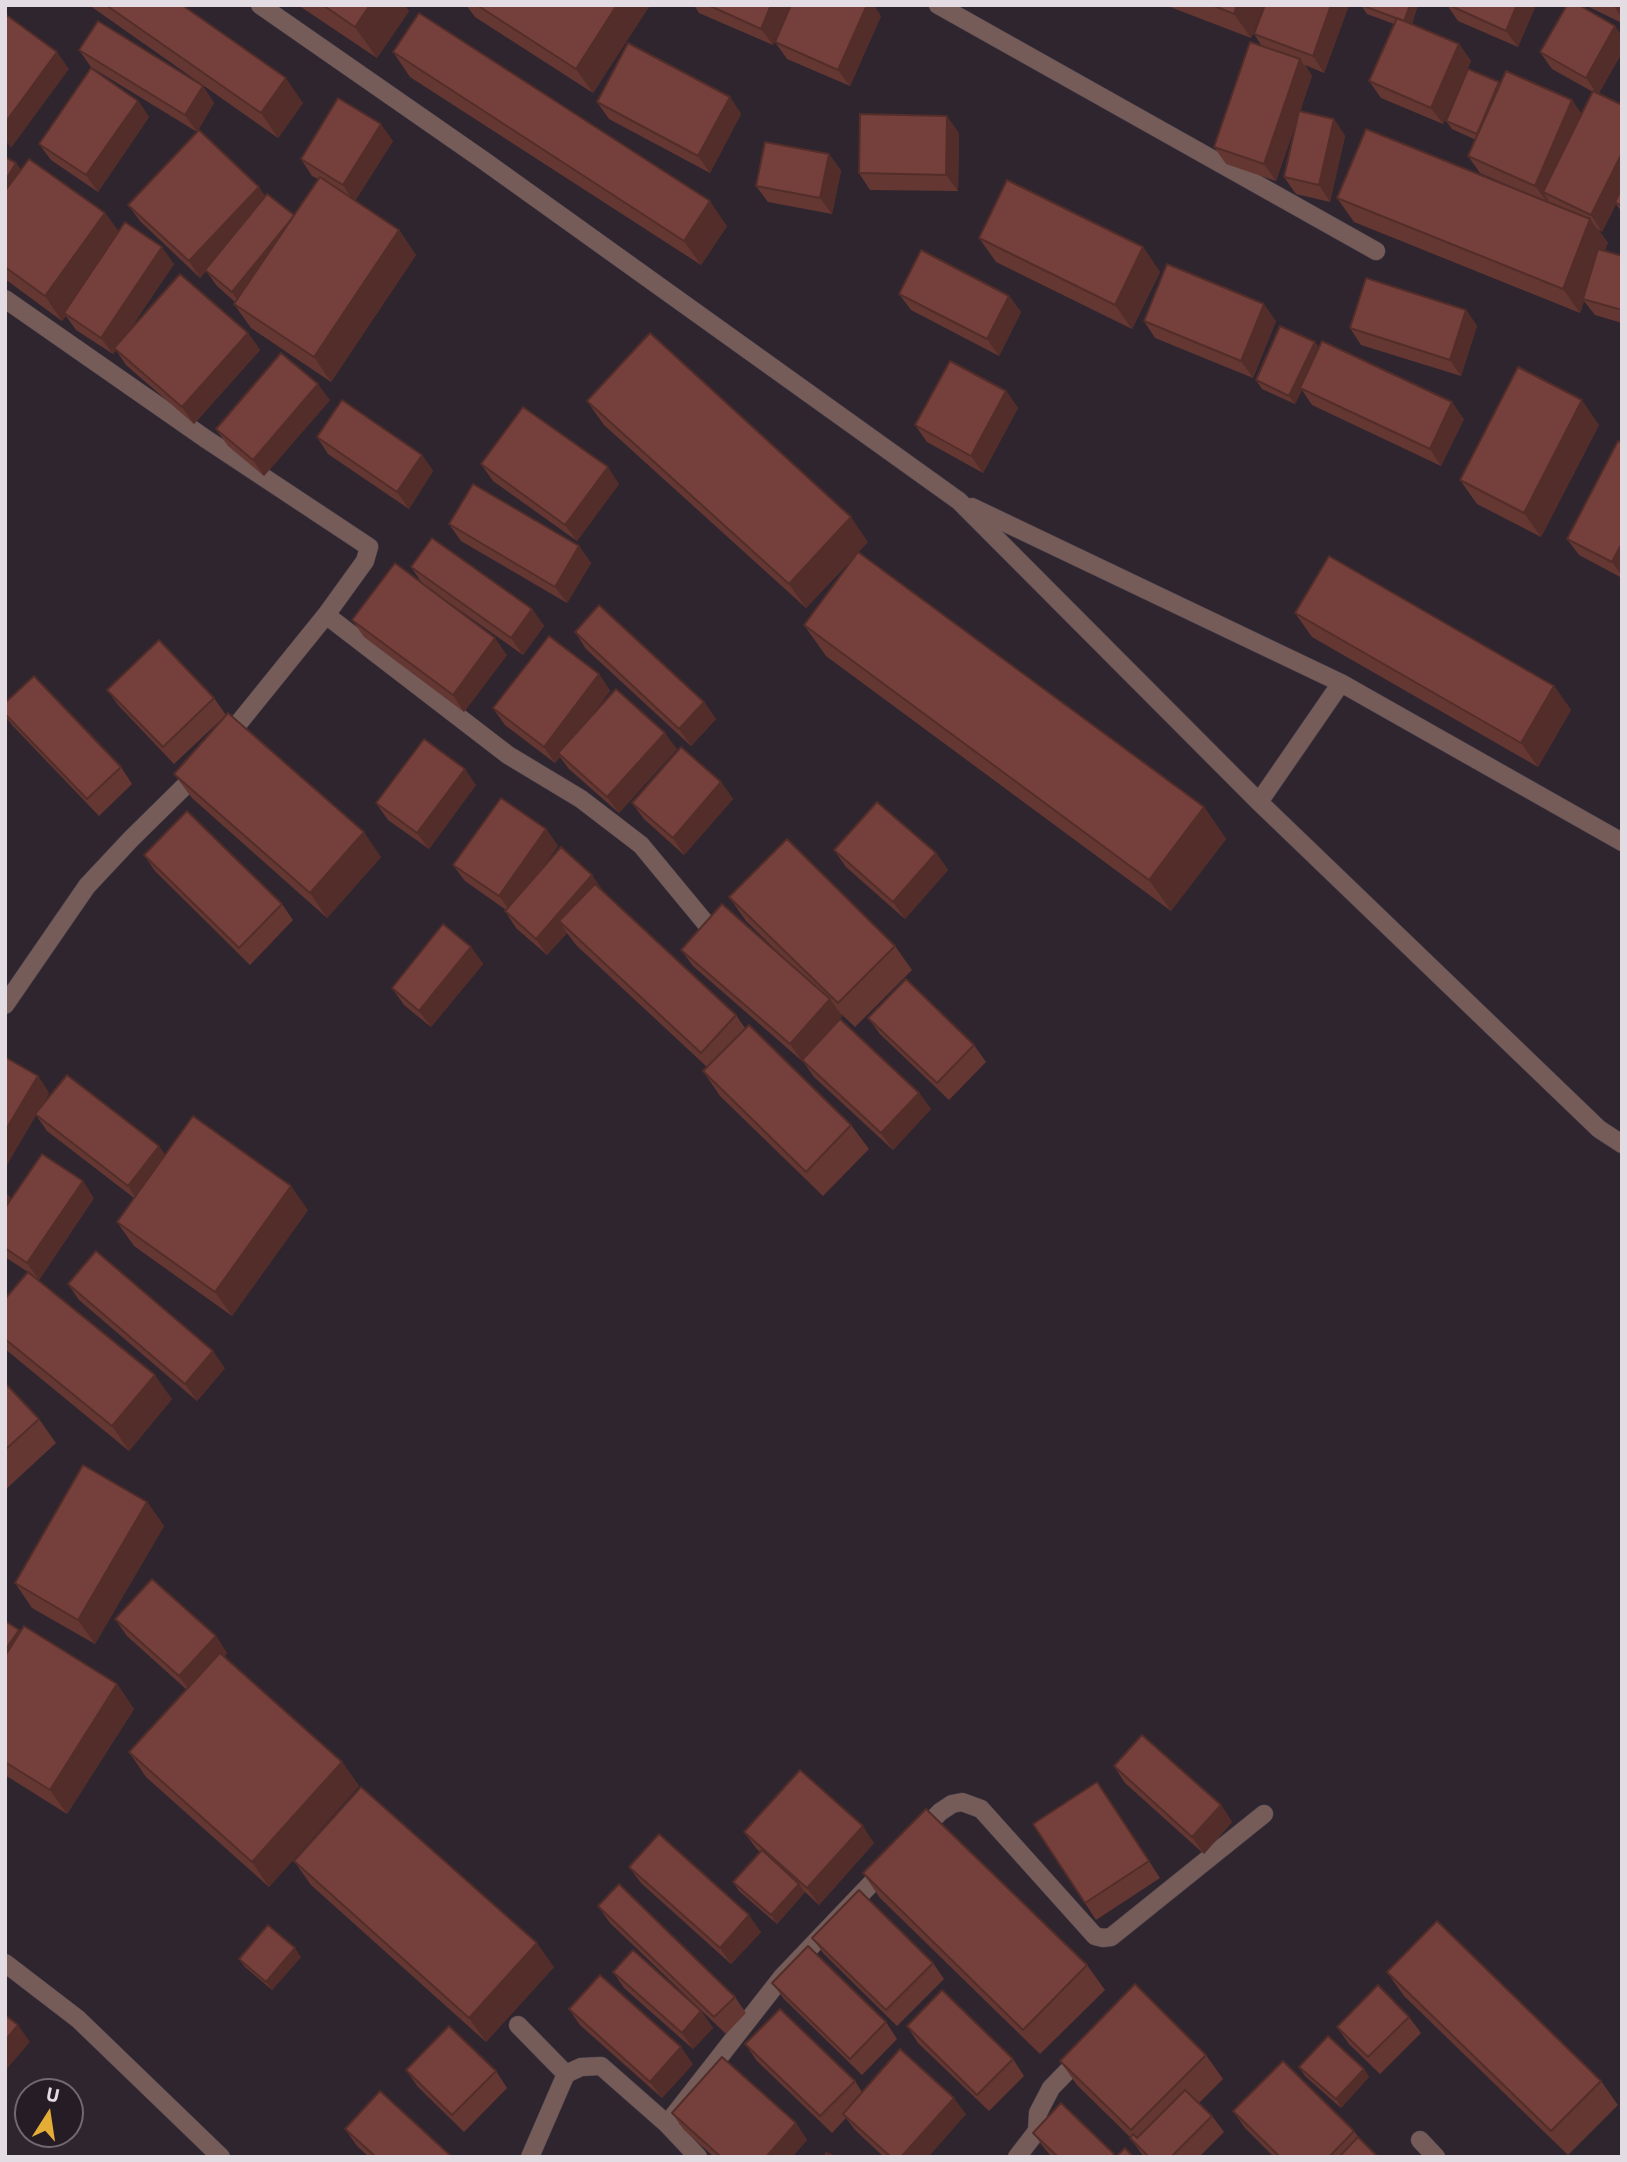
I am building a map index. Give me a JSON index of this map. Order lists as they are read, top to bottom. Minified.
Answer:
{"north":"top"}
